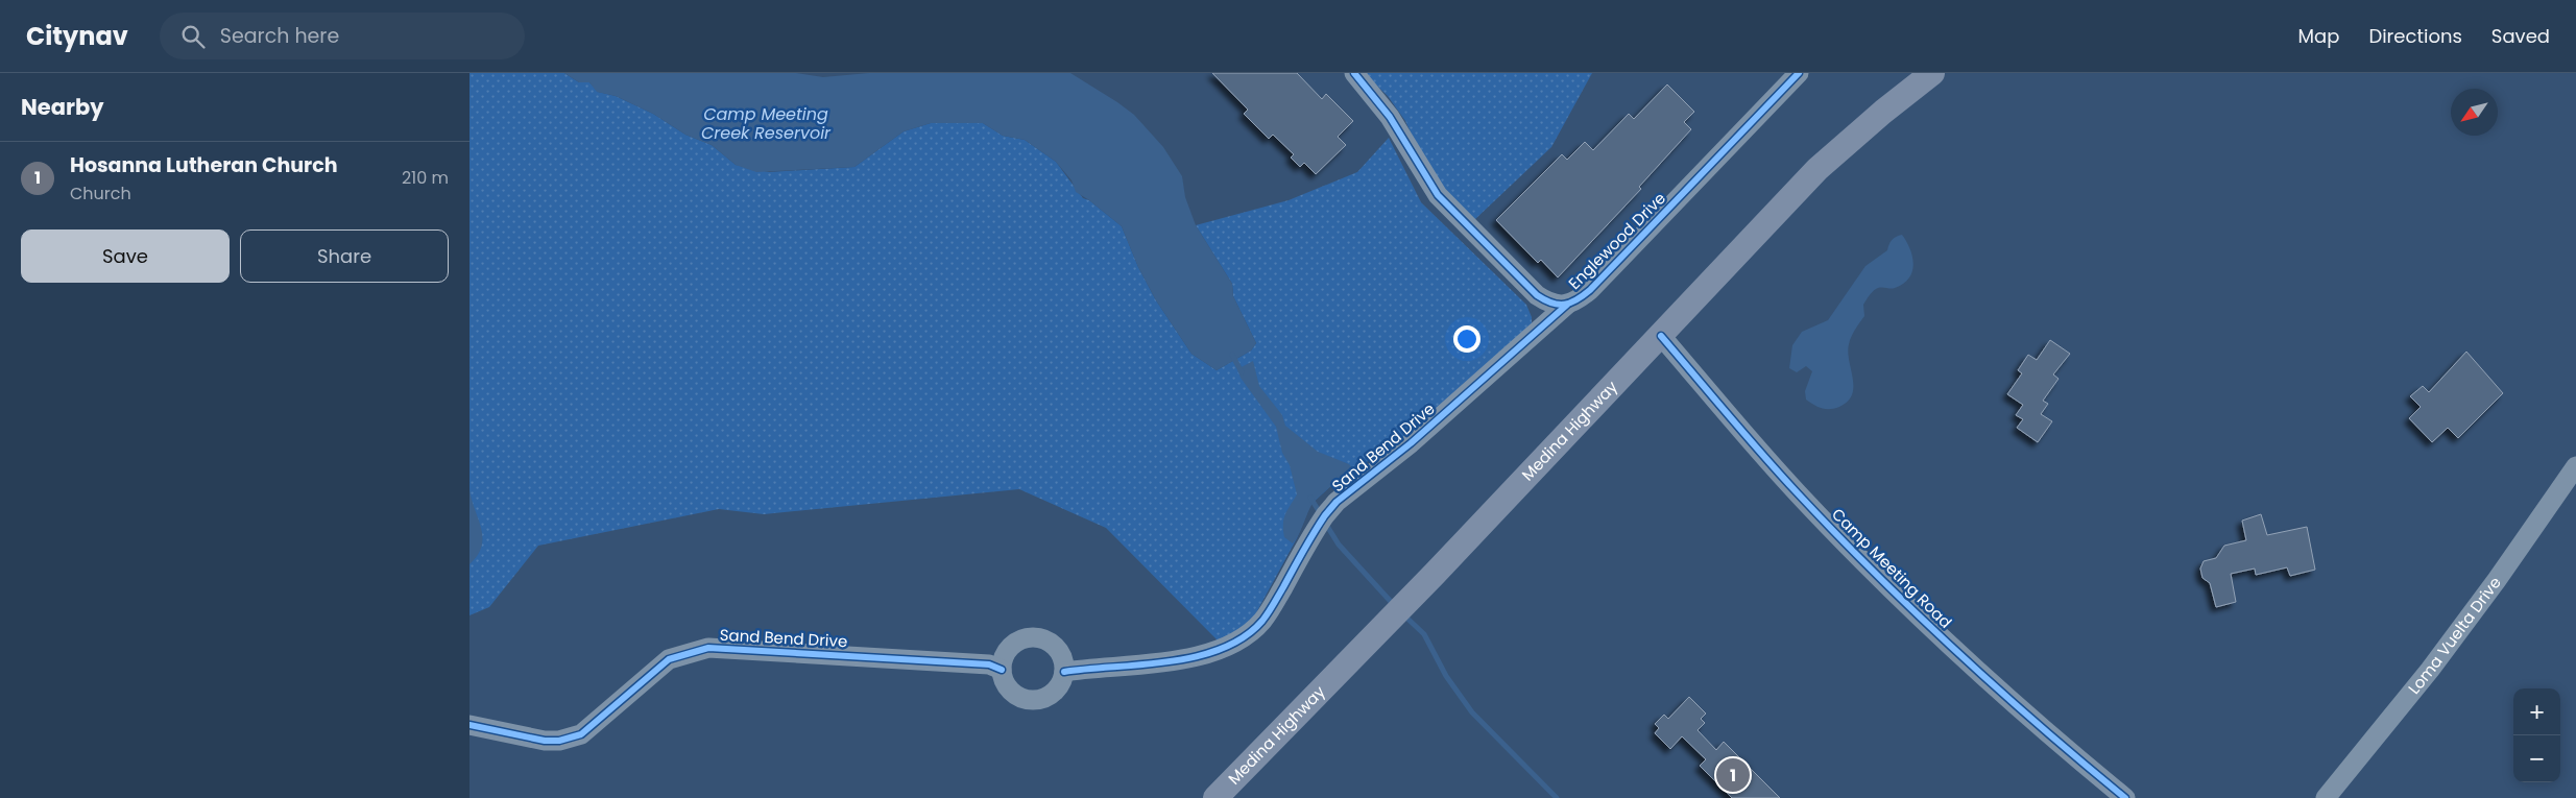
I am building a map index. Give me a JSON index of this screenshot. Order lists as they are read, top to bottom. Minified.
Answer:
{"streets":{"main road":["Medina Highway"],"street":["Englewood Drive","Sand Bend Drive","Camp Meeting Road","Loma Vuelta Drive"]},"crossings":[["Englewood Drive","Sand Bend Drive"],["Medina Highway","Camp Meeting Road"]],"water":["Camp Meeting Creek Reservoir"],"north":"bottom left","page":{"header":"Citynav","search":"Search here","nav":["Map","Directions","Saved"],"heading":"Nearby","list":[{"mark":"1","name":"Hosanna Lutheran Church","note":"Church","value":"210 m"}],"buttons":["Save","Share"],"map_buttons":["+","−"],"pins":"1"}}
